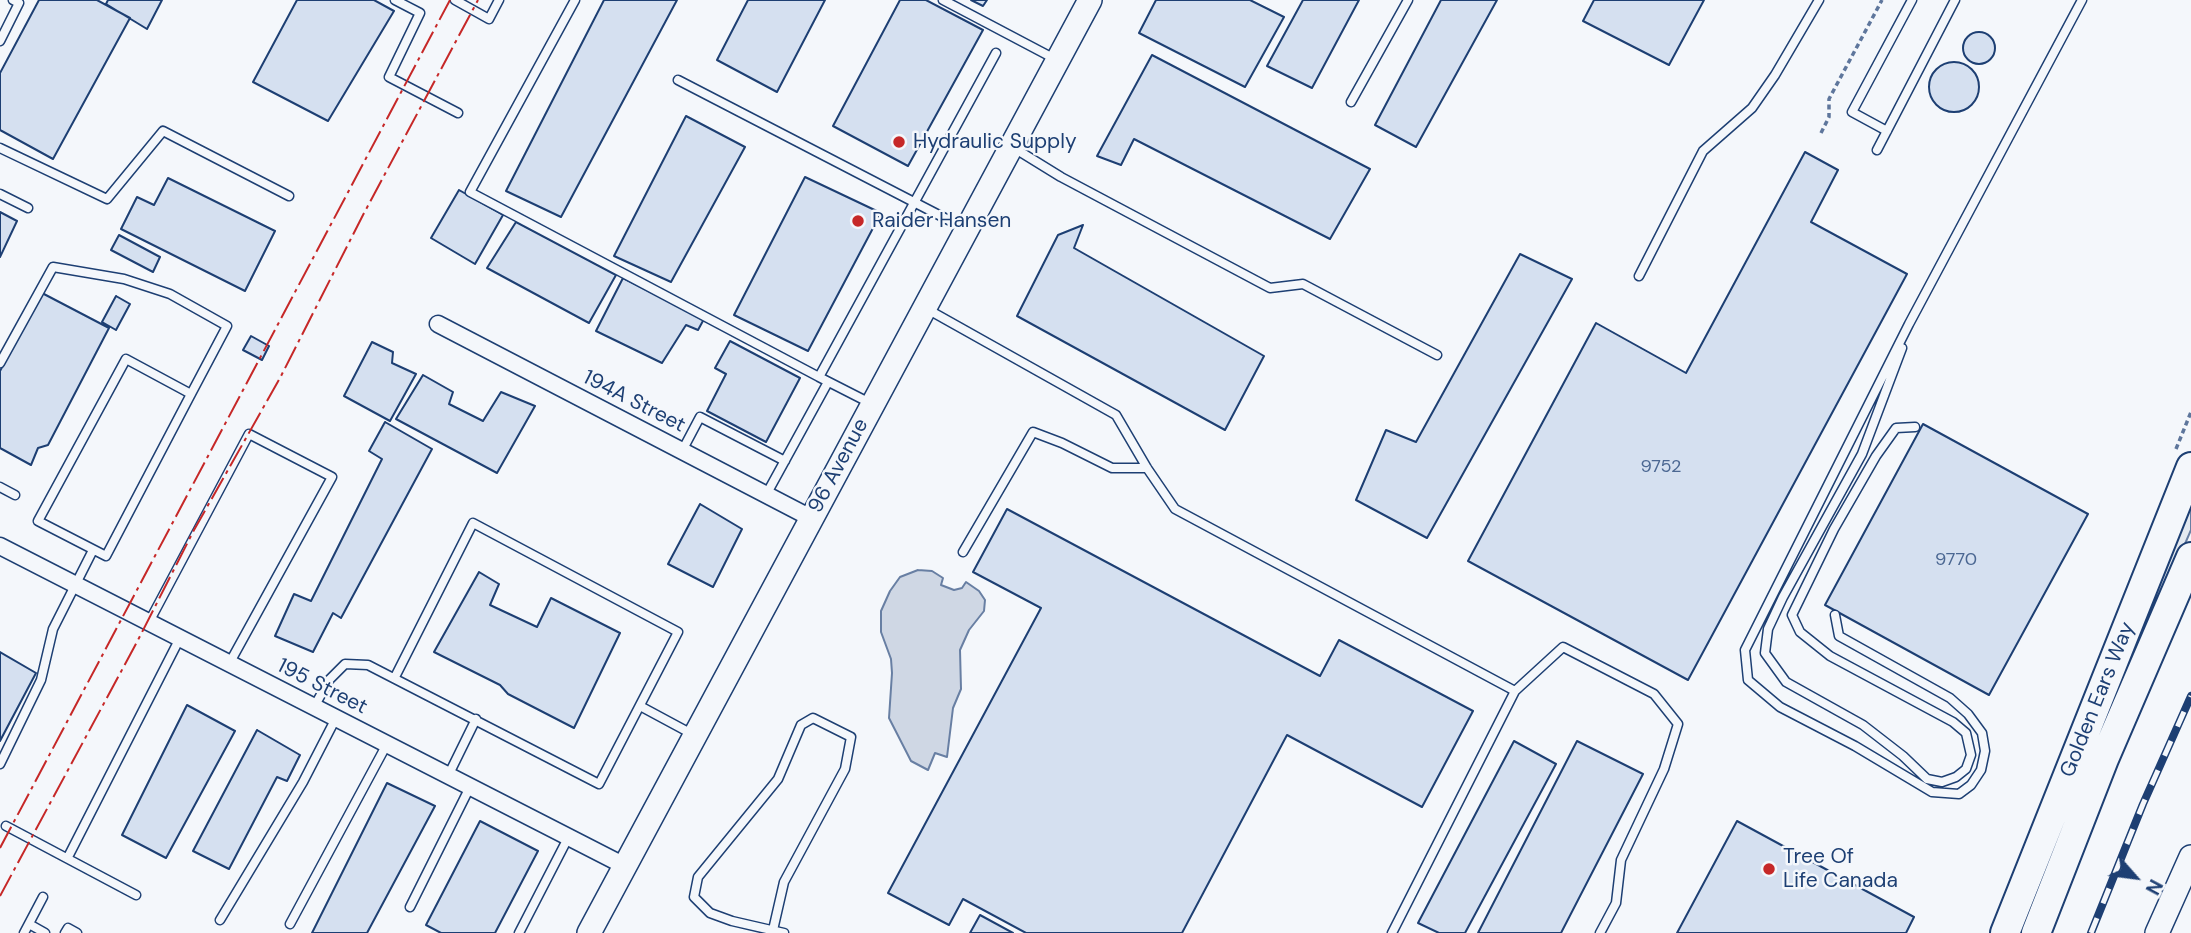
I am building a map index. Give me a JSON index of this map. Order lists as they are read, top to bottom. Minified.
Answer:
{"streets":{"highway":["Golden Ears Way"],"main road":["96 Avenue"],"street":["194A Street","195 Street"]},"crossings":[["194A Street","96 Avenue"],["96 Avenue","195 Street"]],"places":["Hydraulic Supply","Raider Hansen","Tree Of Life Canada"],"house_numbers":["9752","9770"],"north":"bottom right"}
